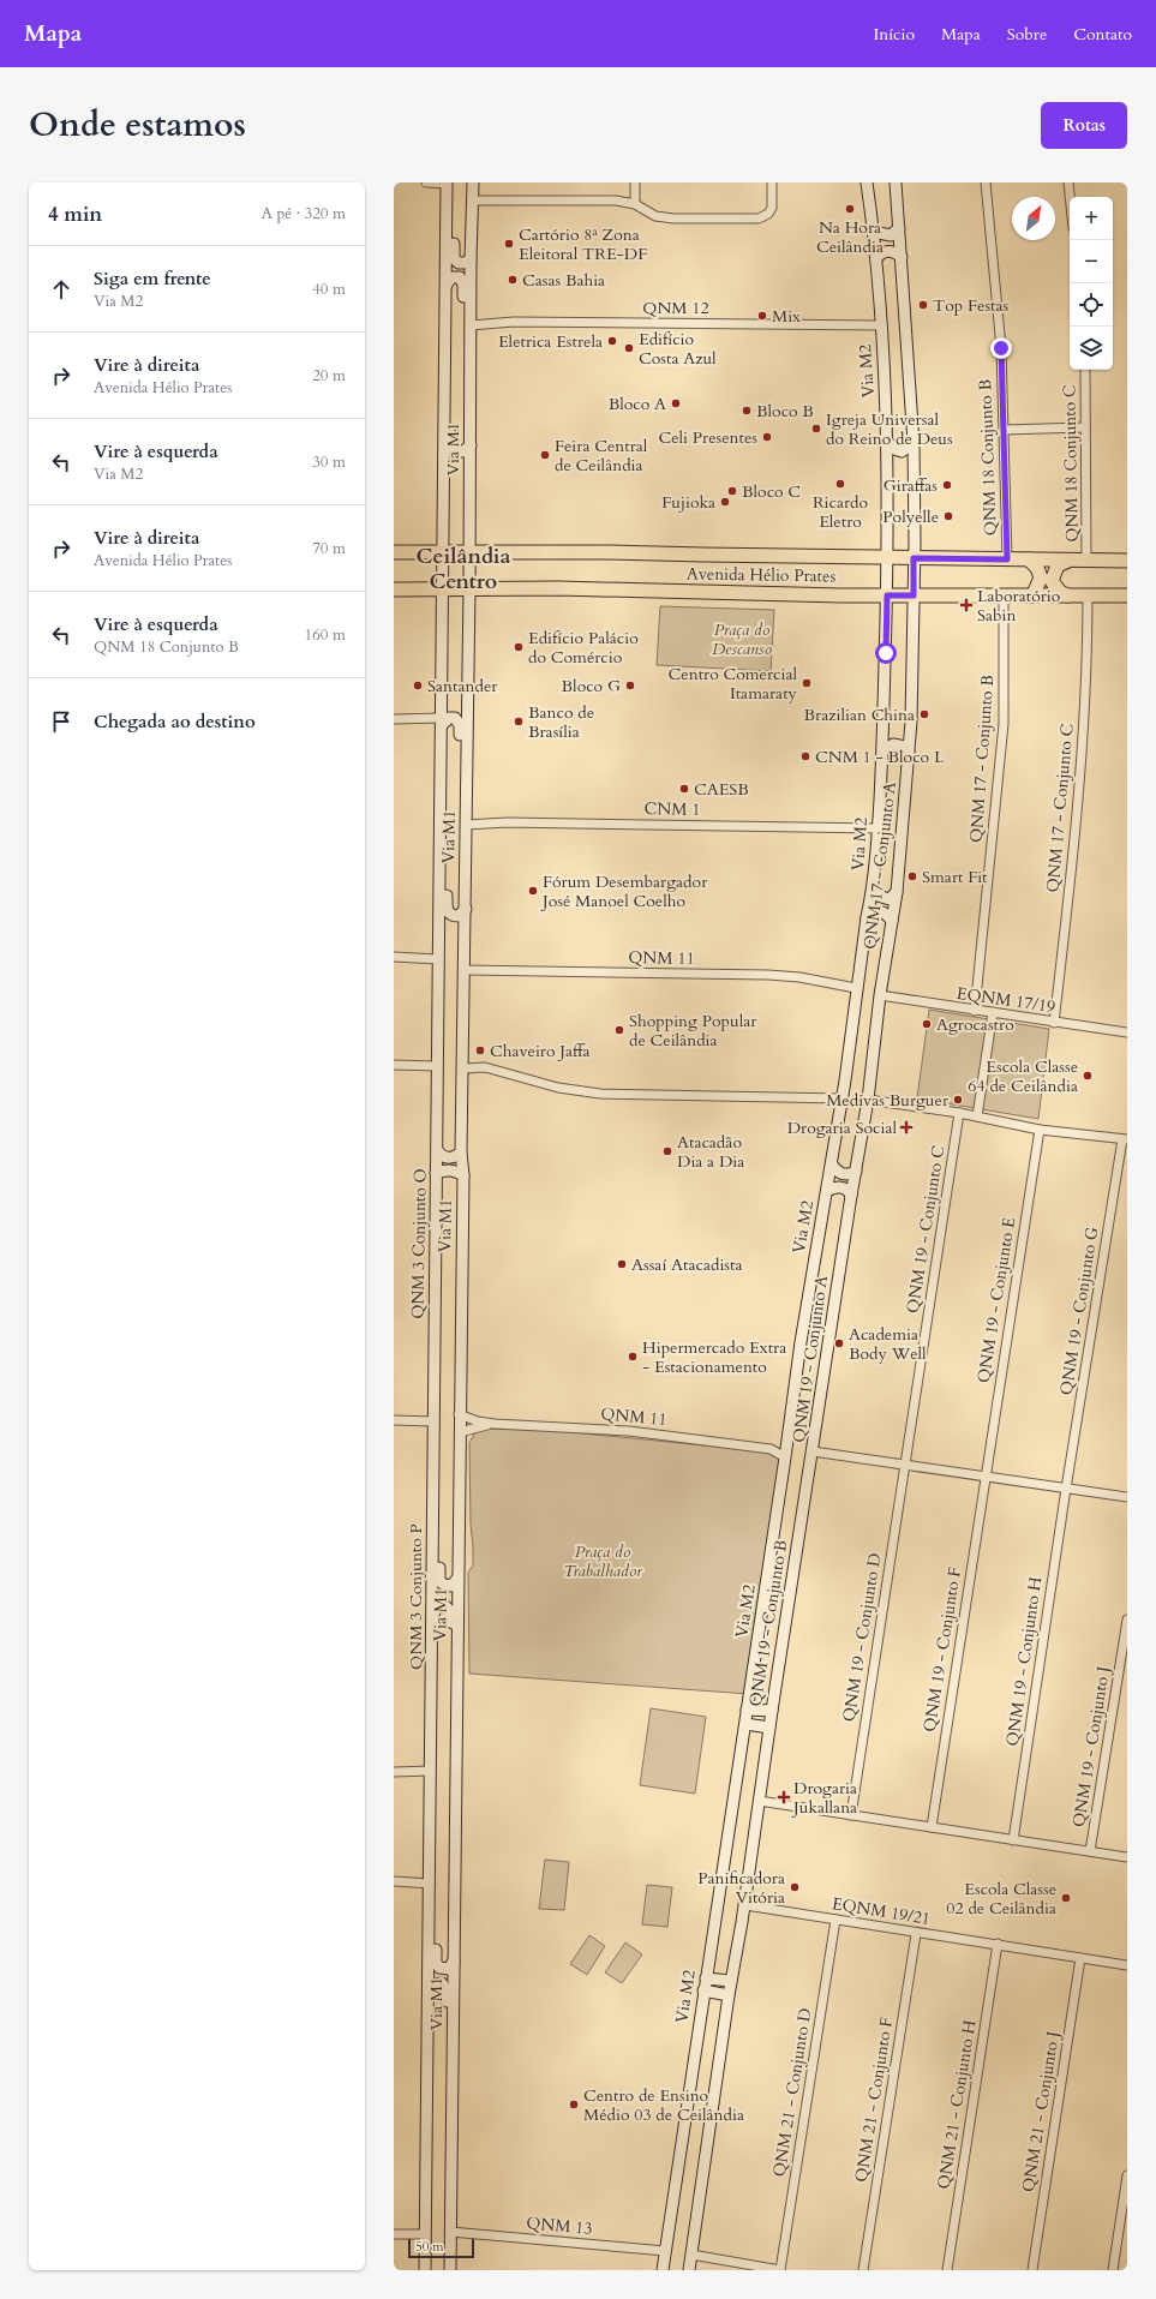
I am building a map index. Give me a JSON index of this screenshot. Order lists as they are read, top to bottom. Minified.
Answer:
{"streets":{"main road":["Via M2","Via M1","Avenida Hélio Prates","QNM 17 - Conjunto A","QNM 3 Conjunto O","QNM 19 - Conjunto A","QNM 3 Conjunto P","QNM 19 - Conjunto B"],"street":["QNM 12","QNM 18 Conjunto B","QNM 18 Conjunto C","QNM 17 - Conjunto B","QNM 17 - Conjunto C","CNM 1","QNM 11","EQNM 17/19","QNM 19 - Conjunto C","QNM 19 - Conjunto E","QNM 19 - Conjunto G","QNM 19 - Conjunto D","QNM 19 - Conjunto F","QNM 19 - Conjunto H","QNM 19 - Conjunto J","EQNM 19/21","QNM 21 - Conjunto D","QNM 21 - Conjunto F","QNM 21 - Conjunto H","QNM 21 - Conjunto J","QNM 13"]},"crossings":[["QNM 12","Via M2"],["QNM 12","Via M1"],["Via M2","Avenida Hélio Prates"],["Via M2","CNM 1"],["Via M2","QNM 11"],["Via M2","QNM 13"],["Via M1","Avenida Hélio Prates"],["Via M1","CNM 1"],["Via M1","QNM 11"],["Via M1","QNM 3 Conjunto O"],["Via M1","QNM 13"],["QNM 18 Conjunto B","Avenida Hélio Prates"],["QNM 18 Conjunto C","Avenida Hélio Prates"],["Avenida Hélio Prates","QNM 17 - Conjunto B"],["Avenida Hélio Prates","QNM 17 - Conjunto C"],["Avenida Hélio Prates","QNM 17 - Conjunto A"],["QNM 17 - Conjunto B","EQNM 17/19"],["QNM 17 - Conjunto C","EQNM 17/19"],["QNM 17 - Conjunto A","EQNM 17/19"],["QNM 19 - Conjunto C","QNM 19 - Conjunto A"],["QNM 19 - Conjunto C","QNM 19 - Conjunto D"],["QNM 3 Conjunto O","QNM 3 Conjunto P"],["QNM 19 - Conjunto E","QNM 19 - Conjunto A"],["QNM 19 - Conjunto E","QNM 19 - Conjunto F"],["QNM 19 - Conjunto G","QNM 19 - Conjunto A"],["QNM 19 - Conjunto G","QNM 19 - Conjunto H"],["QNM 19 - Conjunto A","QNM 19 - Conjunto B"],["QNM 19 - Conjunto A","QNM 19 - Conjunto D"],["QNM 19 - Conjunto A","QNM 19 - Conjunto F"],["QNM 19 - Conjunto A","QNM 19 - Conjunto H"],["EQNM 19/21","QNM 21 - Conjunto D"],["EQNM 19/21","QNM 21 - Conjunto F"],["EQNM 19/21","QNM 21 - Conjunto H"],["EQNM 19/21","QNM 21 - Conjunto J"]],"districts":["Ceilândia Centro"],"parks":["Praça do Descanso","Praça do Trabalhador"],"places":{"other":["Na Hora Ceilândia","Cartório 8ª Zona Eleitoral TRE-DF","Casas Bahia","Top Festas","Mix","Eletrica Estrela","Edifício Costa Azul","Bloco A","Bloco B","Igreja Universal do Reino de Deus","Celi Presentes","Feira Central de Ceilândia","Ricardo Eletro","Giraffas","Bloco C","Fujioka","Polyelle","Edifício Palácio do Comércio","Centro Comercial Itamaraty","Santander","Bloco G","Brazilian China","Banco de Brasília","CNM 1 - Bloco L","CAESB","Smart Fit","Fórum Desembargador José Manoel Coelho","Agrocastro","Shopping Popular de Ceilândia","Chaveiro Jaffa","Escola Classe 64 de Ceilândia","Medivas Burguer","Atacadão Dia a Dia","Assaí Atacadista","Academia Body Well","Hipermercado Extra - Estacionamento","Panificadora Vitória","Escola Classe 02 de Ceilândia","Centro de Ensino Médio 03 de Ceilândia"],"health":["Laboratório Sabin","Drogaria Social","Drogaria Jukallana"]},"scale_bar":"50 m","north":"top right","page":{"header":"Mapa","nav":["Início","Mapa","Sobre","Contato"],"title":"Onde estamos","buttons":"Rotas","heading":["4 min","A pé · 320 m"],"map_buttons":["+","−"],"list":[["Siga em frente","Via M2","40 m"],["Vire à direita","Avenida Hélio Prates","20 m"],["Vire à esquerda","Via M2","30 m"],["Vire à direita","Avenida Hélio Prates","70 m"],["Vire à esquerda","QNM 18 Conjunto B","160 m"],"Chegada ao destino"],"scale":"50 m"}}
